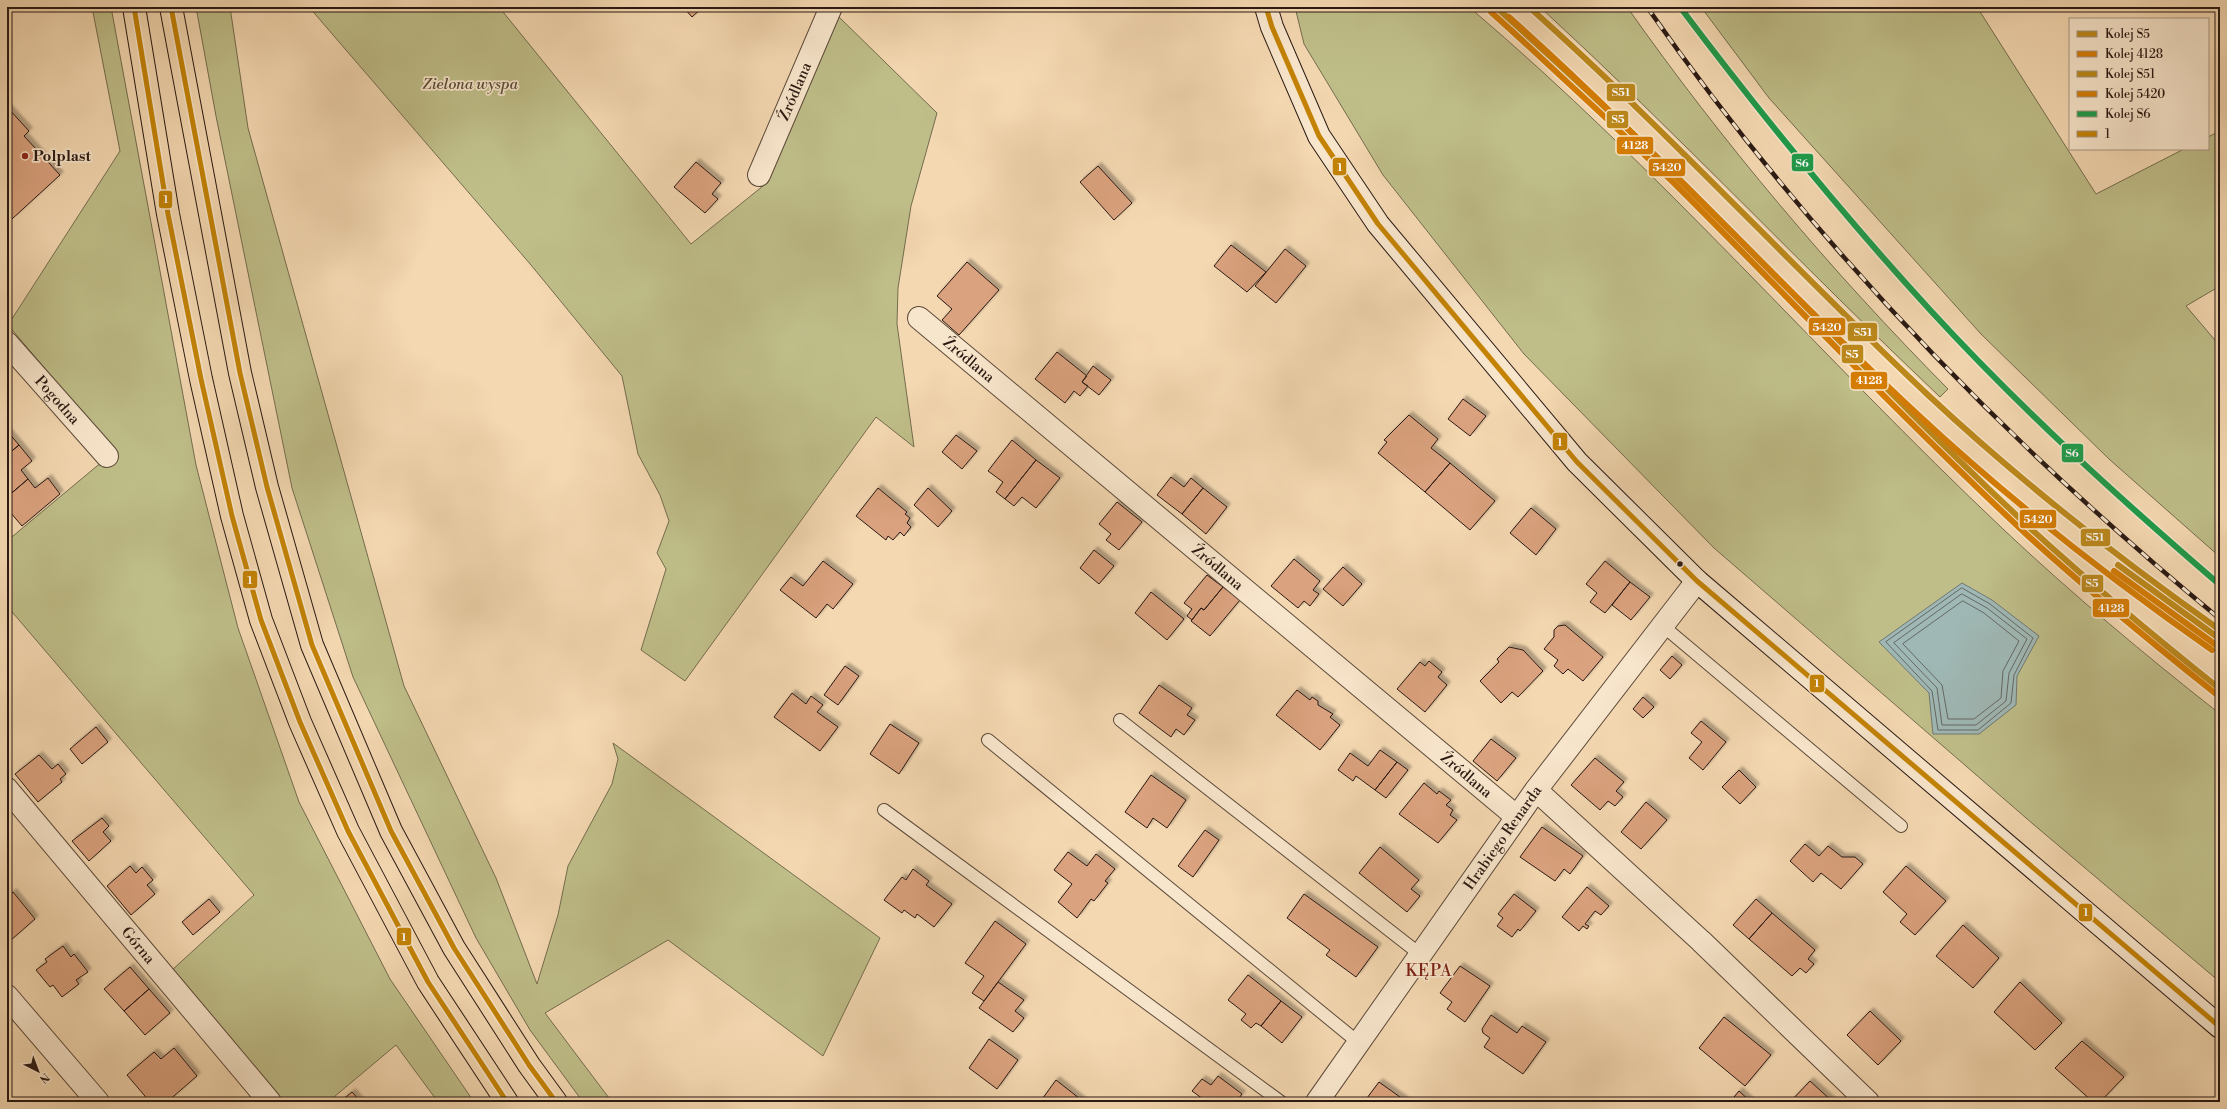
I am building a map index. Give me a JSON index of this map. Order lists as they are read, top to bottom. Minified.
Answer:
{"streets":{"street":["Źródlana","Pogodna","Hrabiego Renarda","Górna"]},"crossings":[["Źródlana","Hrabiego Renarda"]],"districts":["KĘPA"],"parks":["Zielona wyspa"],"places":["Polplast"],"lines":["rail line S5","rail line S51","rail line S6","transit line 1","rail line 4128","rail line 5420"],"legend":["Kolej S5","Kolej 4128","Kolej S51","Kolej 5420","Kolej S6","1"],"north":"bottom right"}
